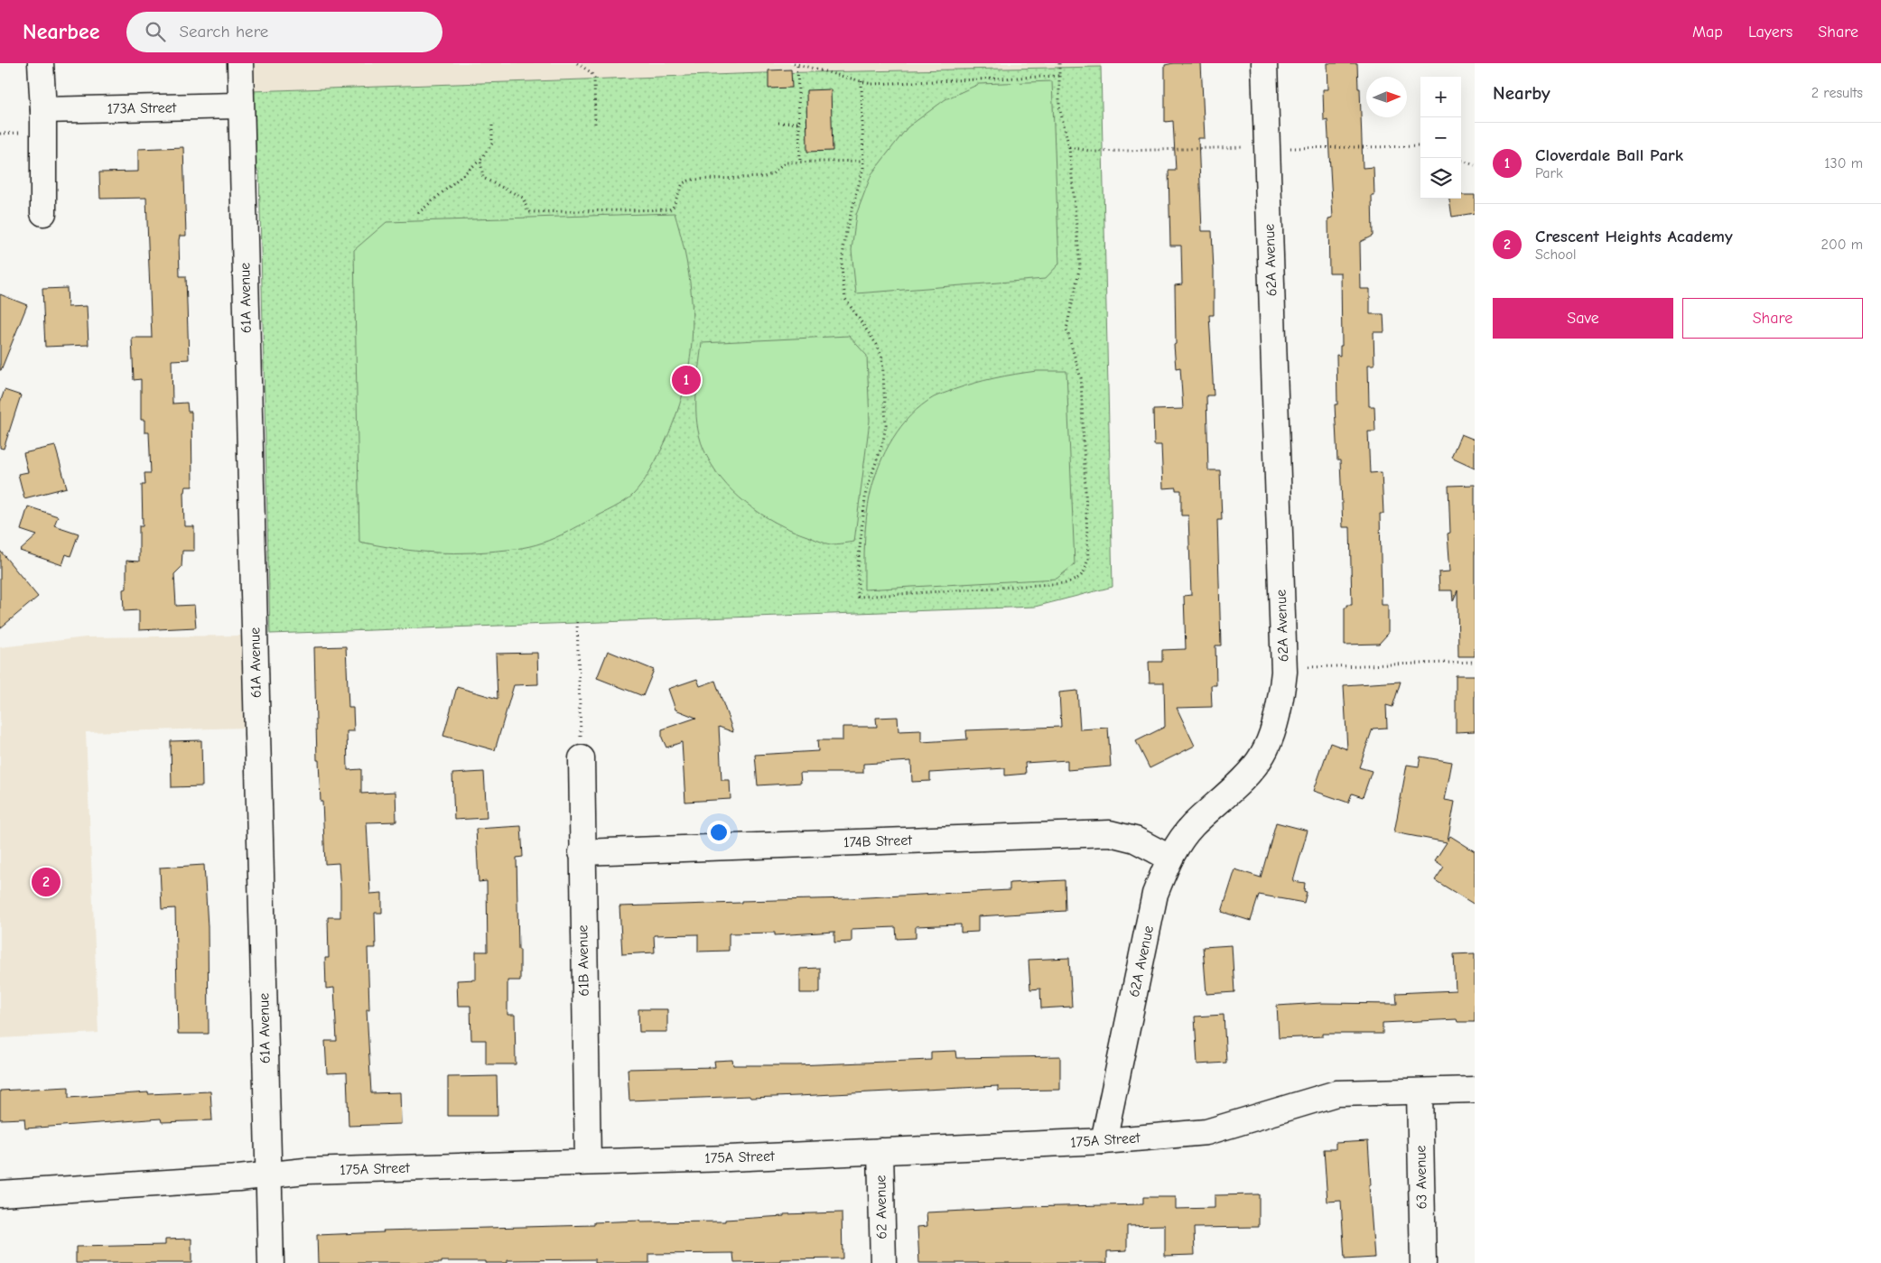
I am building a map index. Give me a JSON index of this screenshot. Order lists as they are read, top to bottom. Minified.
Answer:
{"streets":{"street":["173A Street","62A Avenue","61A Avenue","174B Street","61B Avenue","175A Street","63 Avenue","62 Avenue"]},"crossings":[["173A Street","61A Avenue"],["62A Avenue","174B Street"],["62A Avenue","175A Street"],["61A Avenue","175A Street"],["174B Street","61B Avenue"],["61B Avenue","175A Street"],["175A Street","63 Avenue"],["175A Street","62 Avenue"]],"north":"right","page":{"header":"Nearbee","search":"Search here","nav":["Map","Layers","Share"],"heading":["Nearby","2 results"],"map_buttons":["+","−"],"list":[{"mark":"1","name":"Cloverdale Ball Park","note":"Park","value":"130 m"},{"mark":"2","name":"Crescent Heights Academy","note":"School","value":"200 m"}],"buttons":["Save","Share"],"pins":["1","2"]}}
